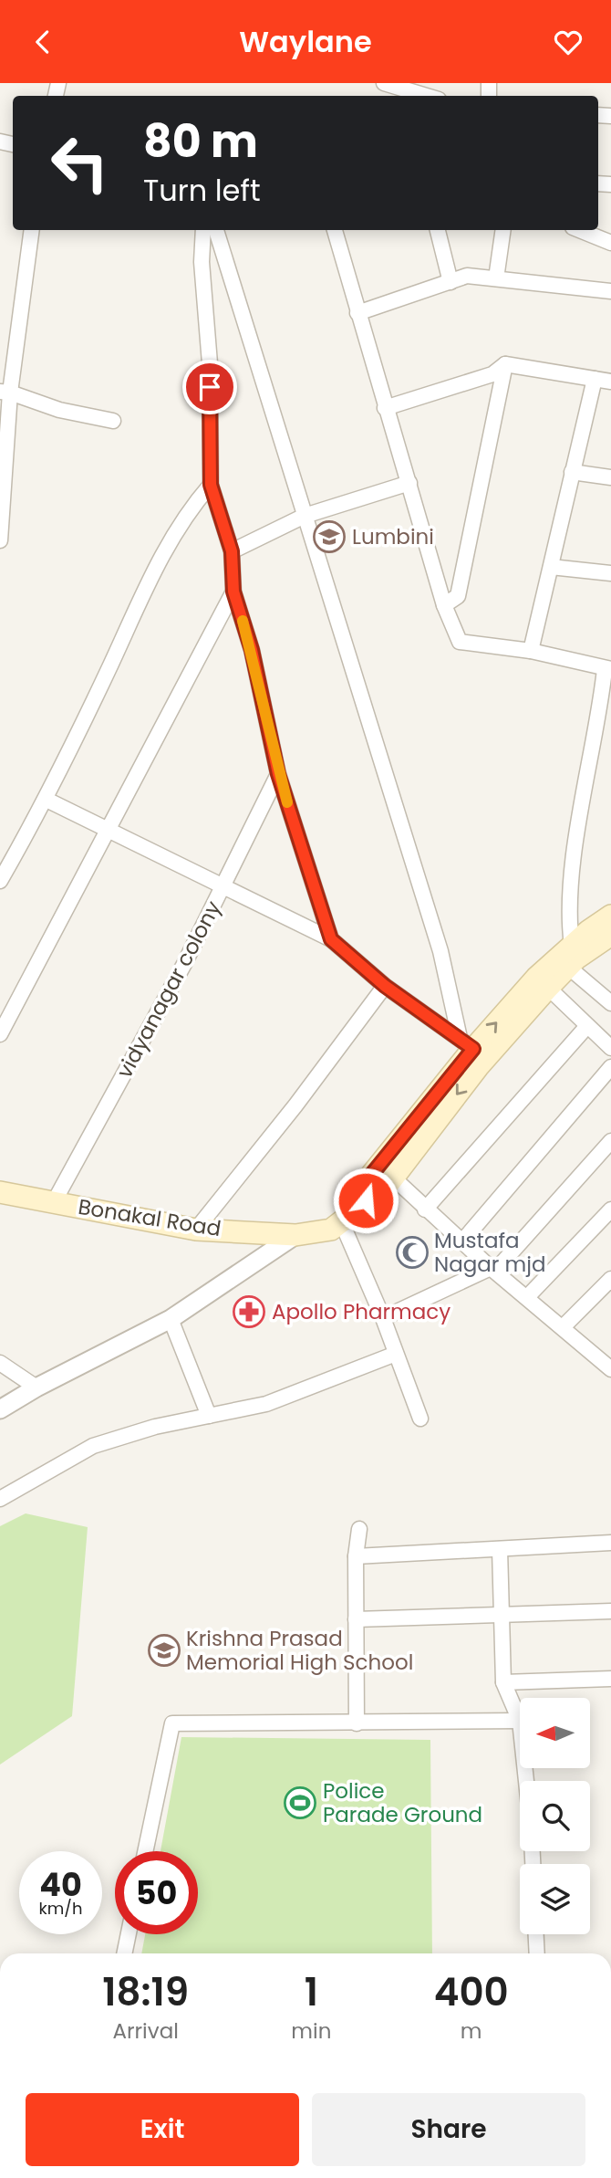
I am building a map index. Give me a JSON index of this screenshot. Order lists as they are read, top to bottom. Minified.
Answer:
{"streets":{"main road":["Bonakal Road"],"street":["vidyanagar colony"]},"crossings":[["vidyanagar colony","Bonakal Road"]],"places":{"school or university":["Lumbini","Krishna Prasad Memorial High School"],"mosque":["Mustafa Nagar mjd"],"pharmacy":["Apollo Pharmacy"],"sports":["Police Parade Ground"]},"north":"left","page":{"header":"Waylane","turn":["80 m","Turn left"],"speed":"40 km/h","limit":"50","eta":["18:19","Arrival","1","min","400","m"],"buttons":["Exit","Share"]}}
